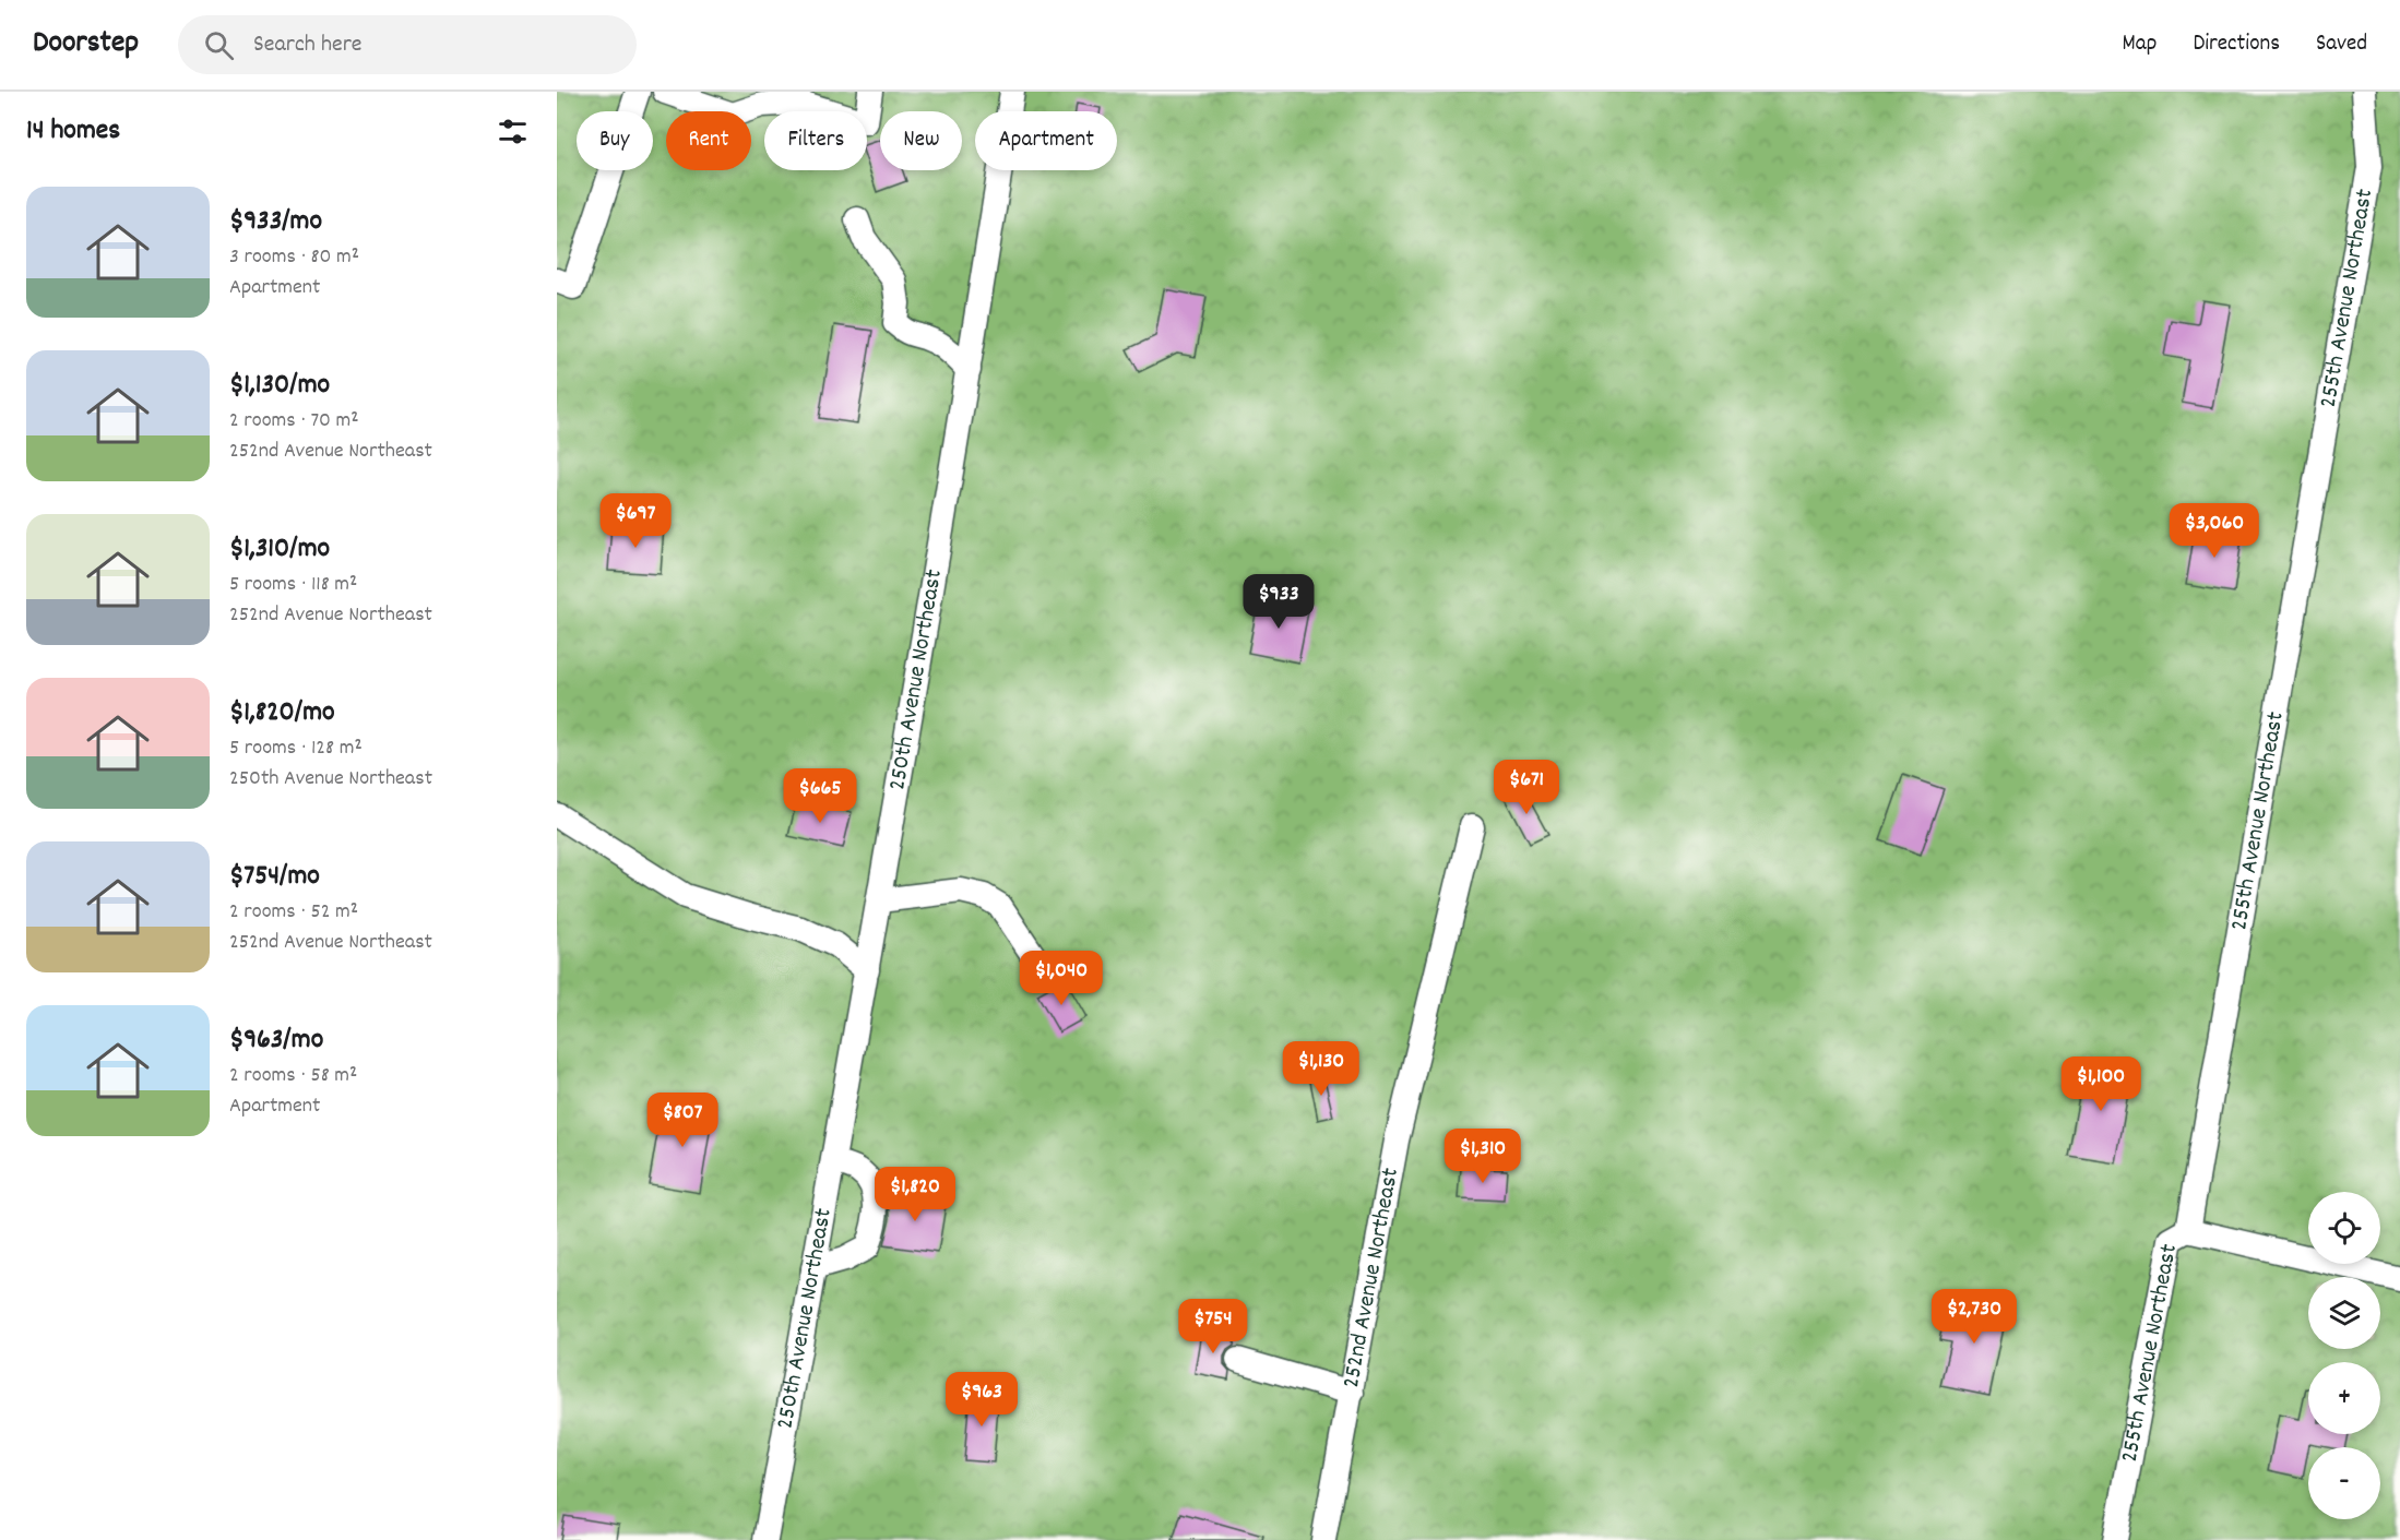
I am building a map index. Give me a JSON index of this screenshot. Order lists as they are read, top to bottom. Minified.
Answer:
{"streets":{"street":["255th Avenue Northeast","250th Avenue Northeast","252nd Avenue Northeast"]},"page":{"header":"Doorstep","search":"Search here","nav":["Map","Directions","Saved"],"heading":"14 homes","chip":["Buy","Rent","Filters","New","Apartment"],"list":[{"name":"$933/mo","note":"3 rooms · 80 m² · Apartment"},{"name":"$1,130/mo","note":"2 rooms · 70 m² · 252nd Avenue Northeast"},{"name":"$1,310/mo","note":"5 rooms · 118 m² · 252nd Avenue Northeast"},{"name":"$1,820/mo","note":"5 rooms · 128 m² · 250th Avenue Northeast"},{"name":"$754/mo","note":"2 rooms · 52 m² · 252nd Avenue Northeast"},{"name":"$963/mo","note":"2 rooms · 58 m² · Apartment"}],"price":["$697","$3,060","$933","$671","$665","$1,040","$1,130","$1,100","$807","$1,310","$1,820","$2,730","$754","$963"],"map_buttons":["+","−"]}}
